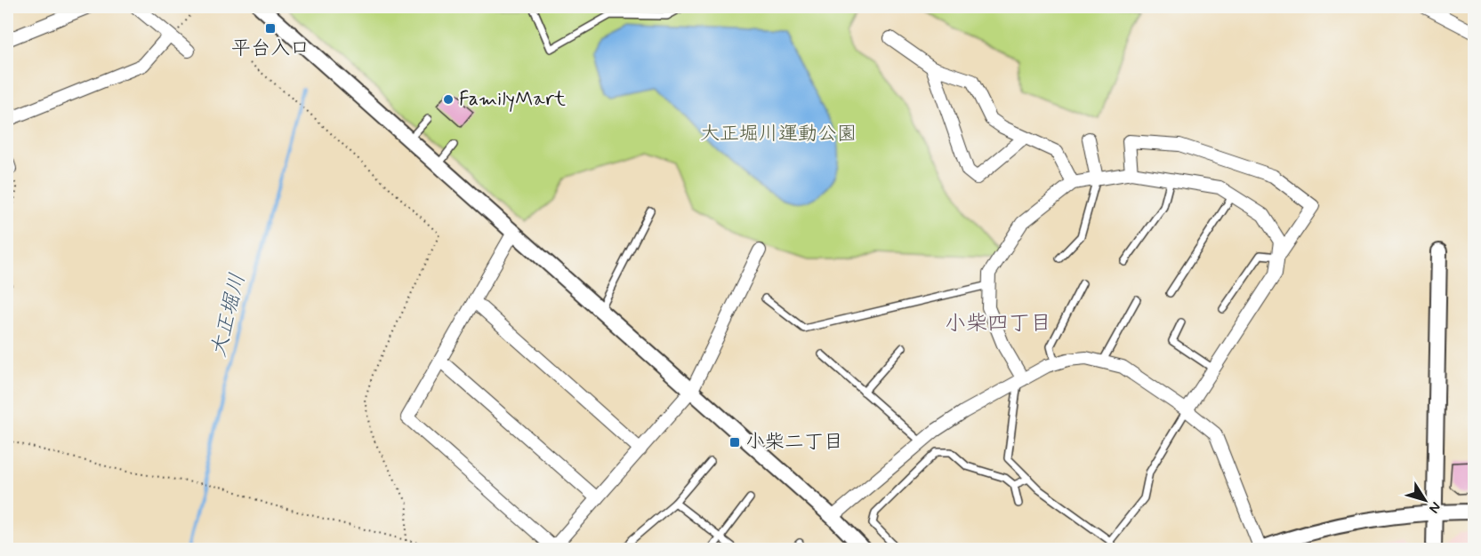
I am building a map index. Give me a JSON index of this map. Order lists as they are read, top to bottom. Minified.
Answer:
{"districts":["小柴四丁目"],"water":["大正堀川"],"parks":["大正堀川運動公園"],"places":{"transit":["平台入口","小柴二丁目"],"other":["FamilyMart"]},"north":"bottom right"}
